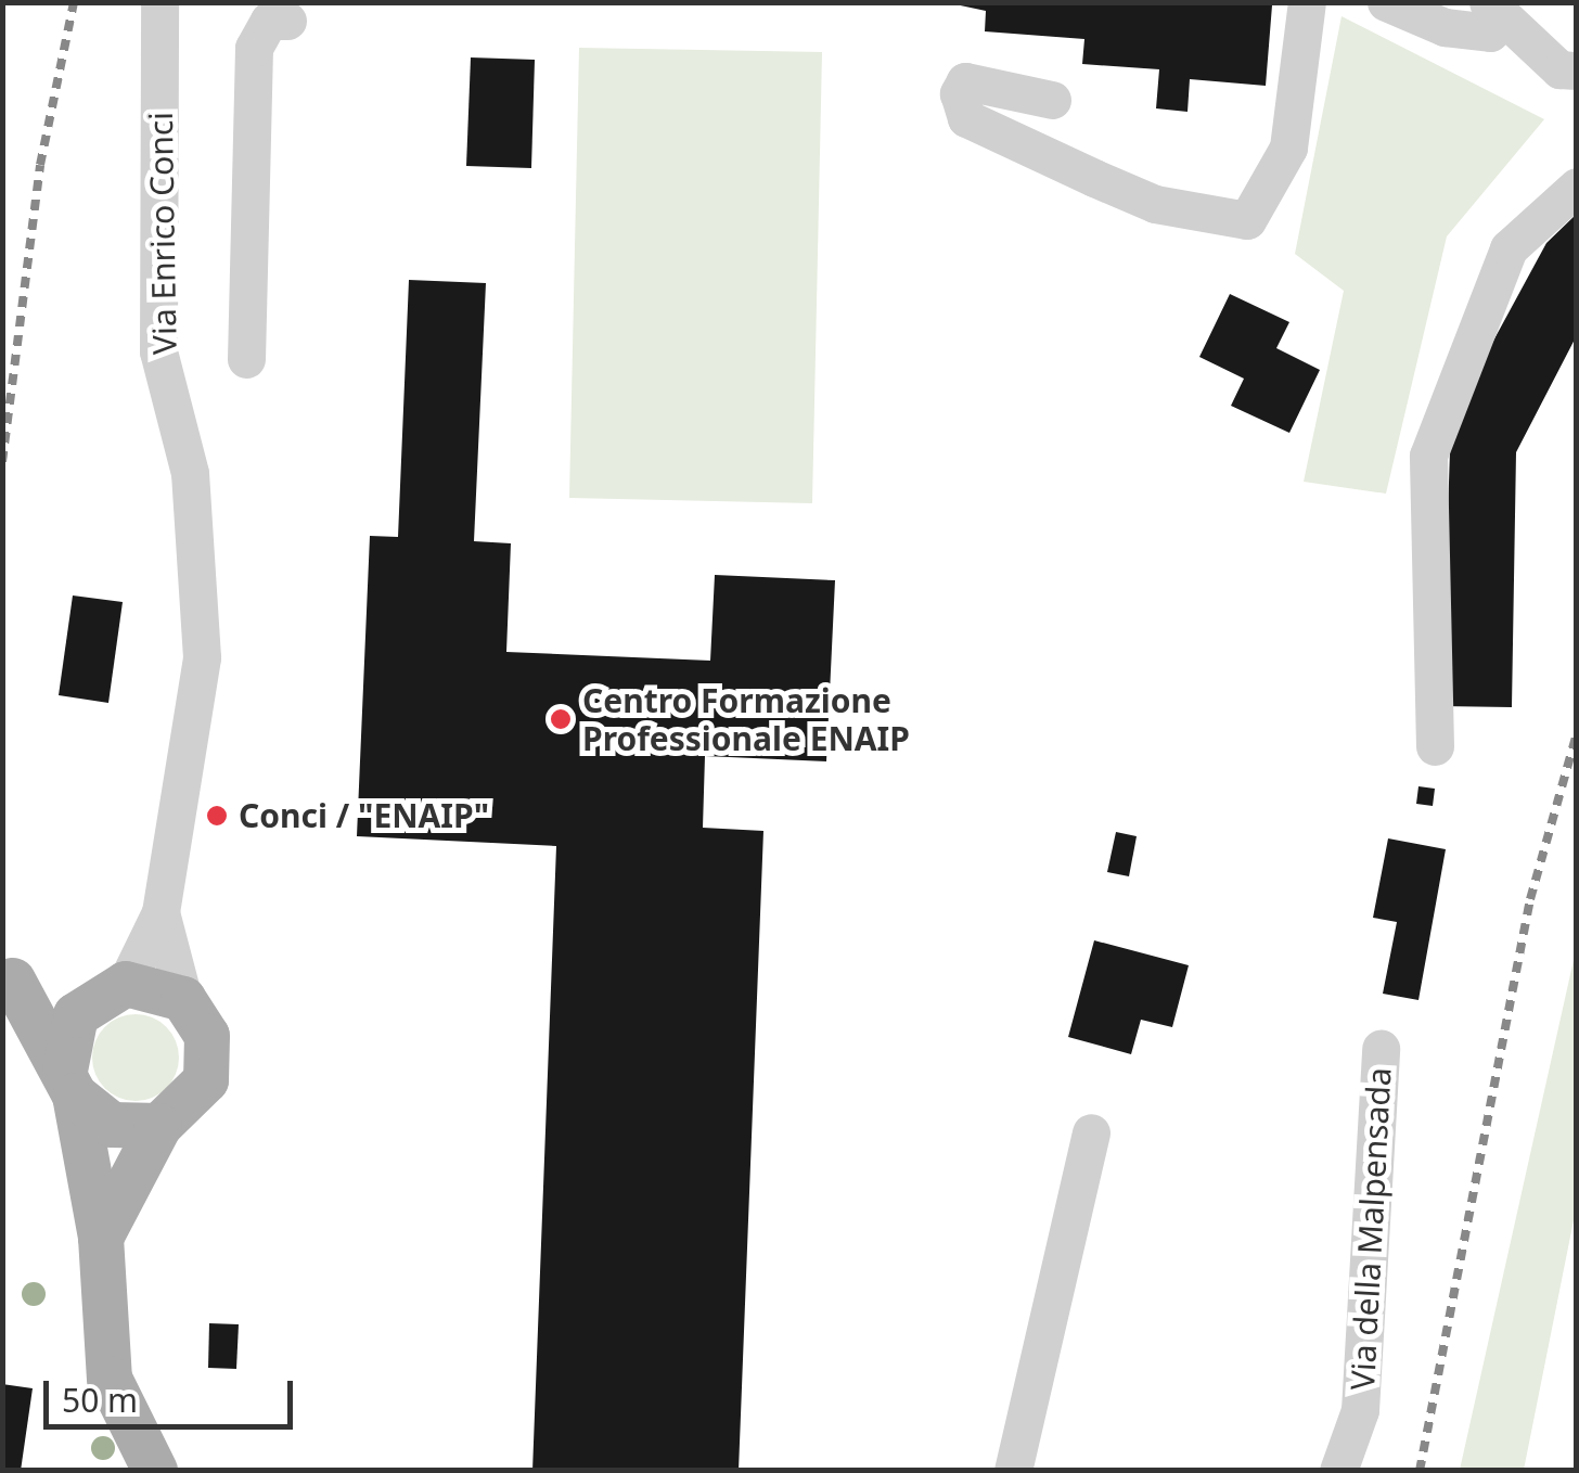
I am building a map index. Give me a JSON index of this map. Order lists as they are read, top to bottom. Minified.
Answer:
{"streets":{"street":["Via Enrico Conci","Via della Malpensada"]},"places":["Centro Formazione Professionale ENAIP","Conci / \"ENAIP\""],"scale_bar":"50 m"}
